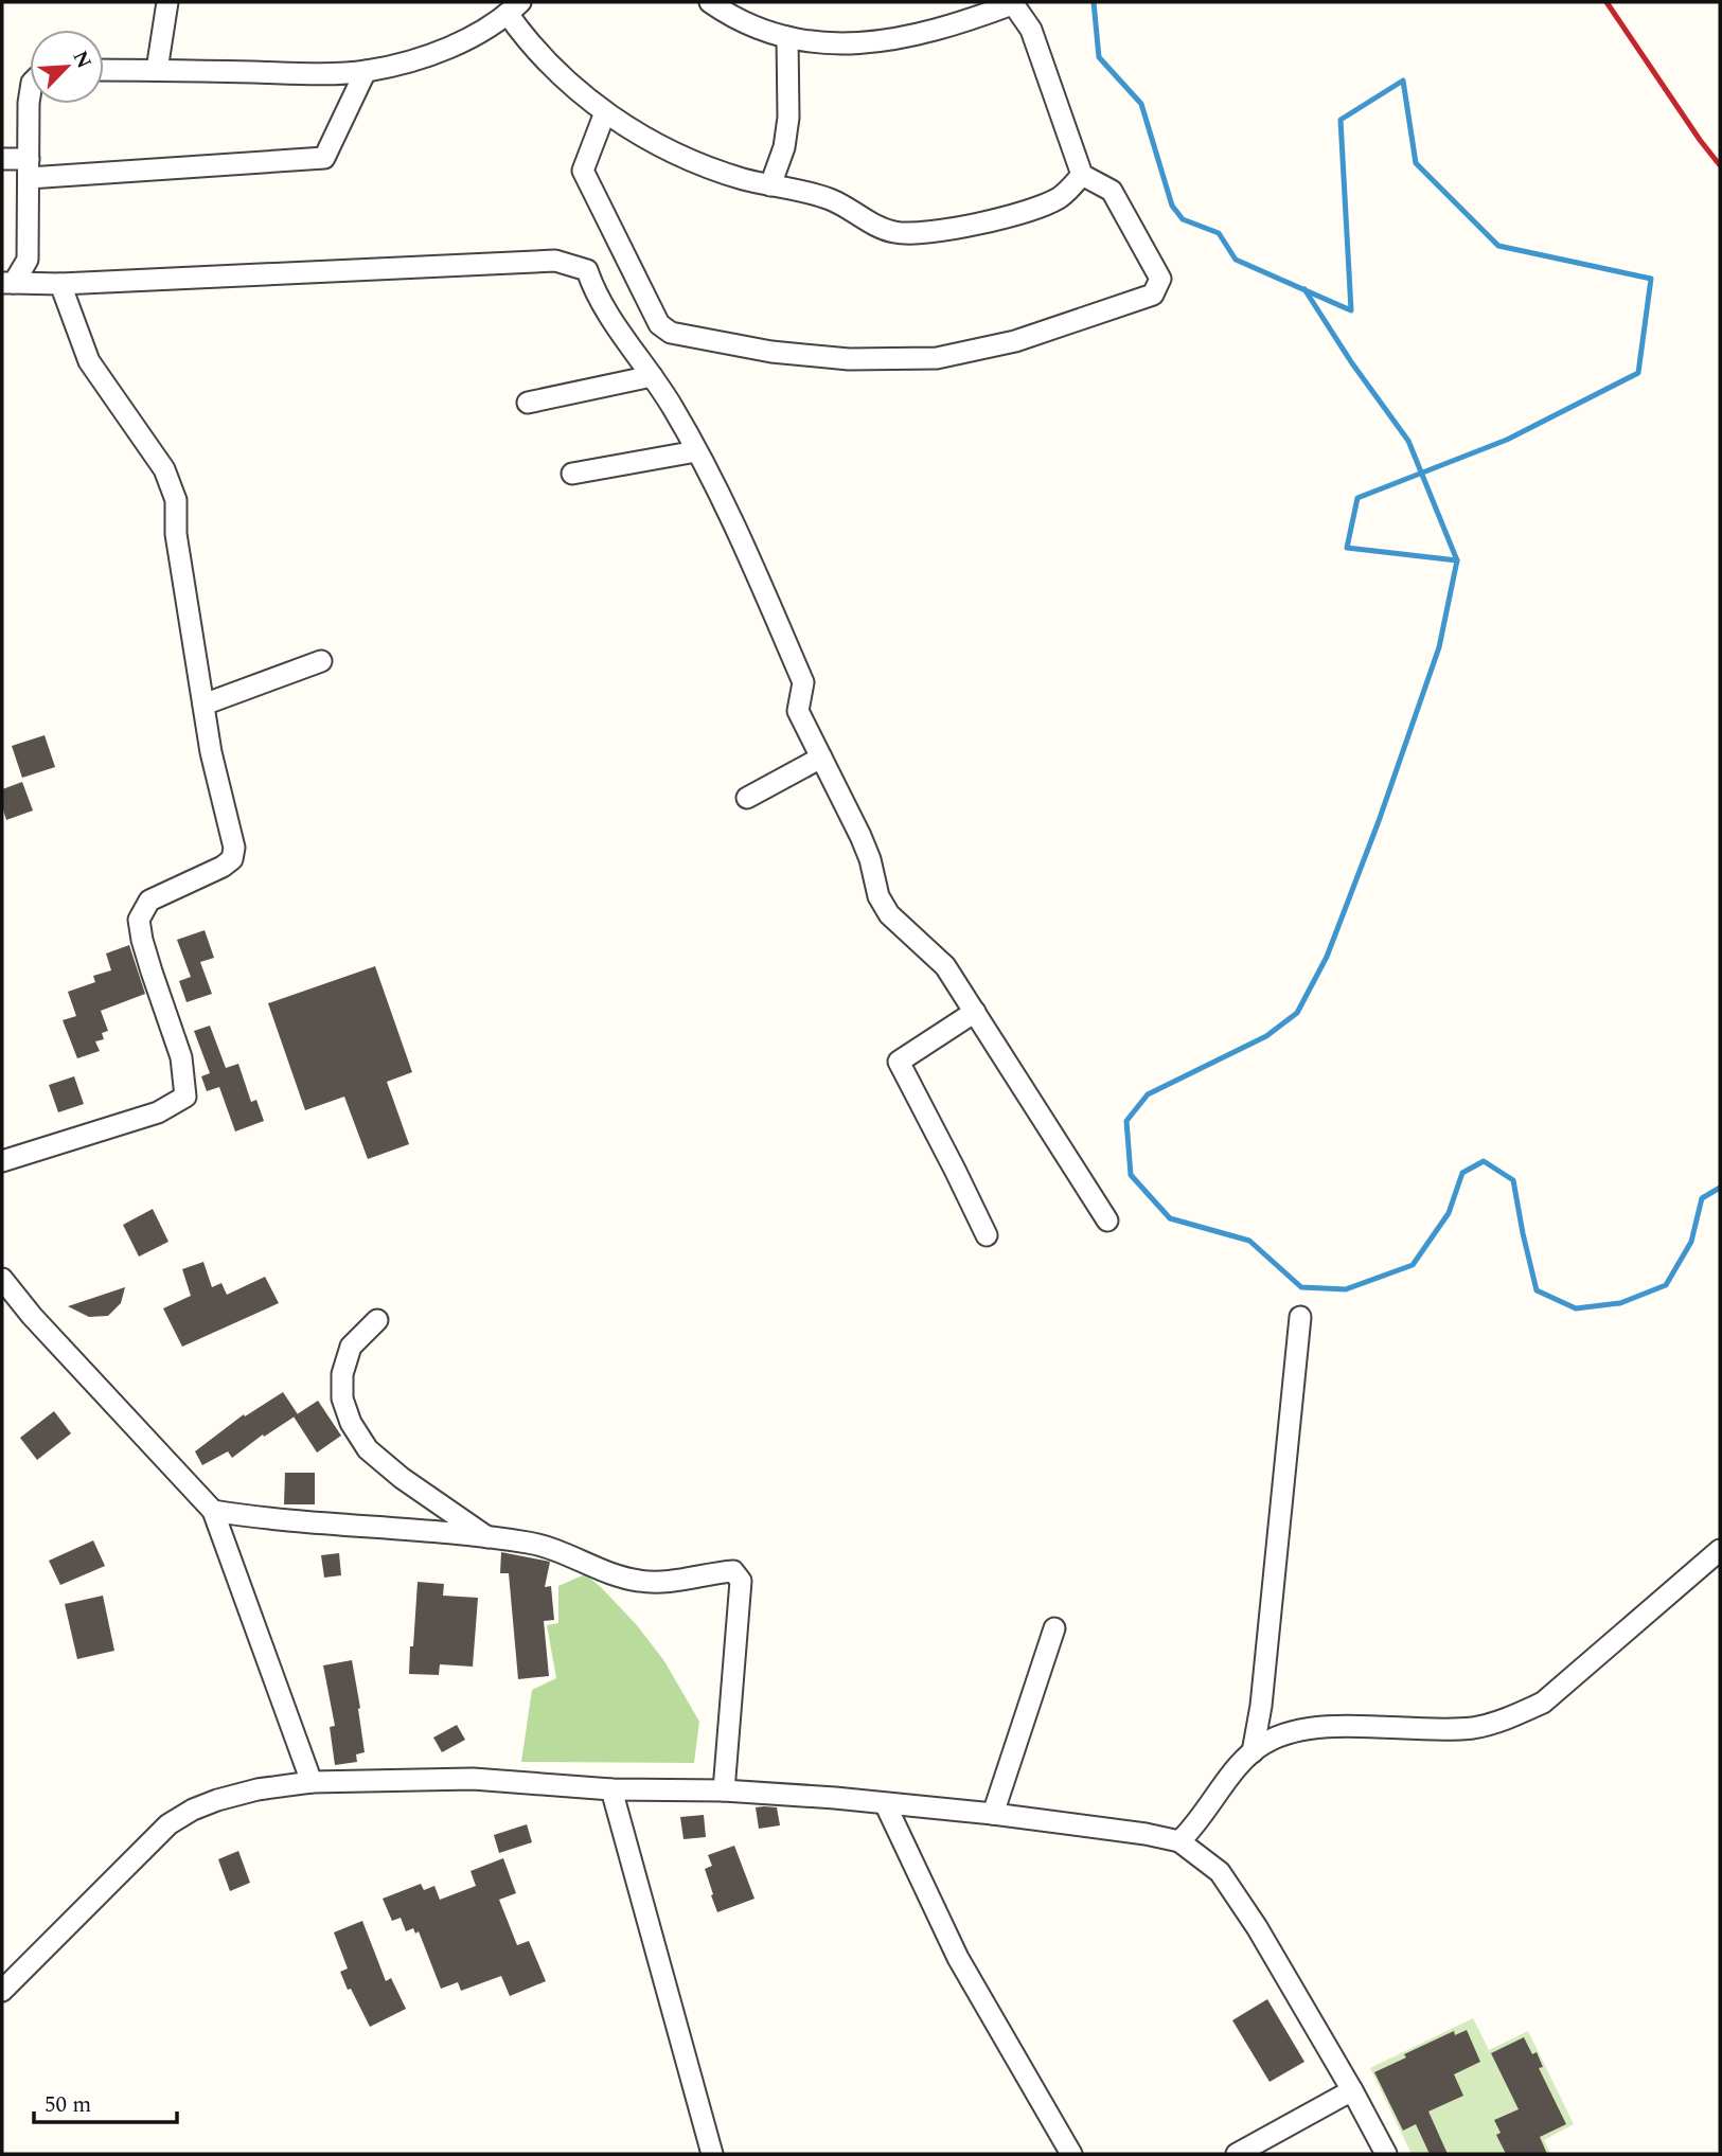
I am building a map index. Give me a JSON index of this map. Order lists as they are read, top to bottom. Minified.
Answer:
{"scale_bar":"50 m","north":"top right"}
